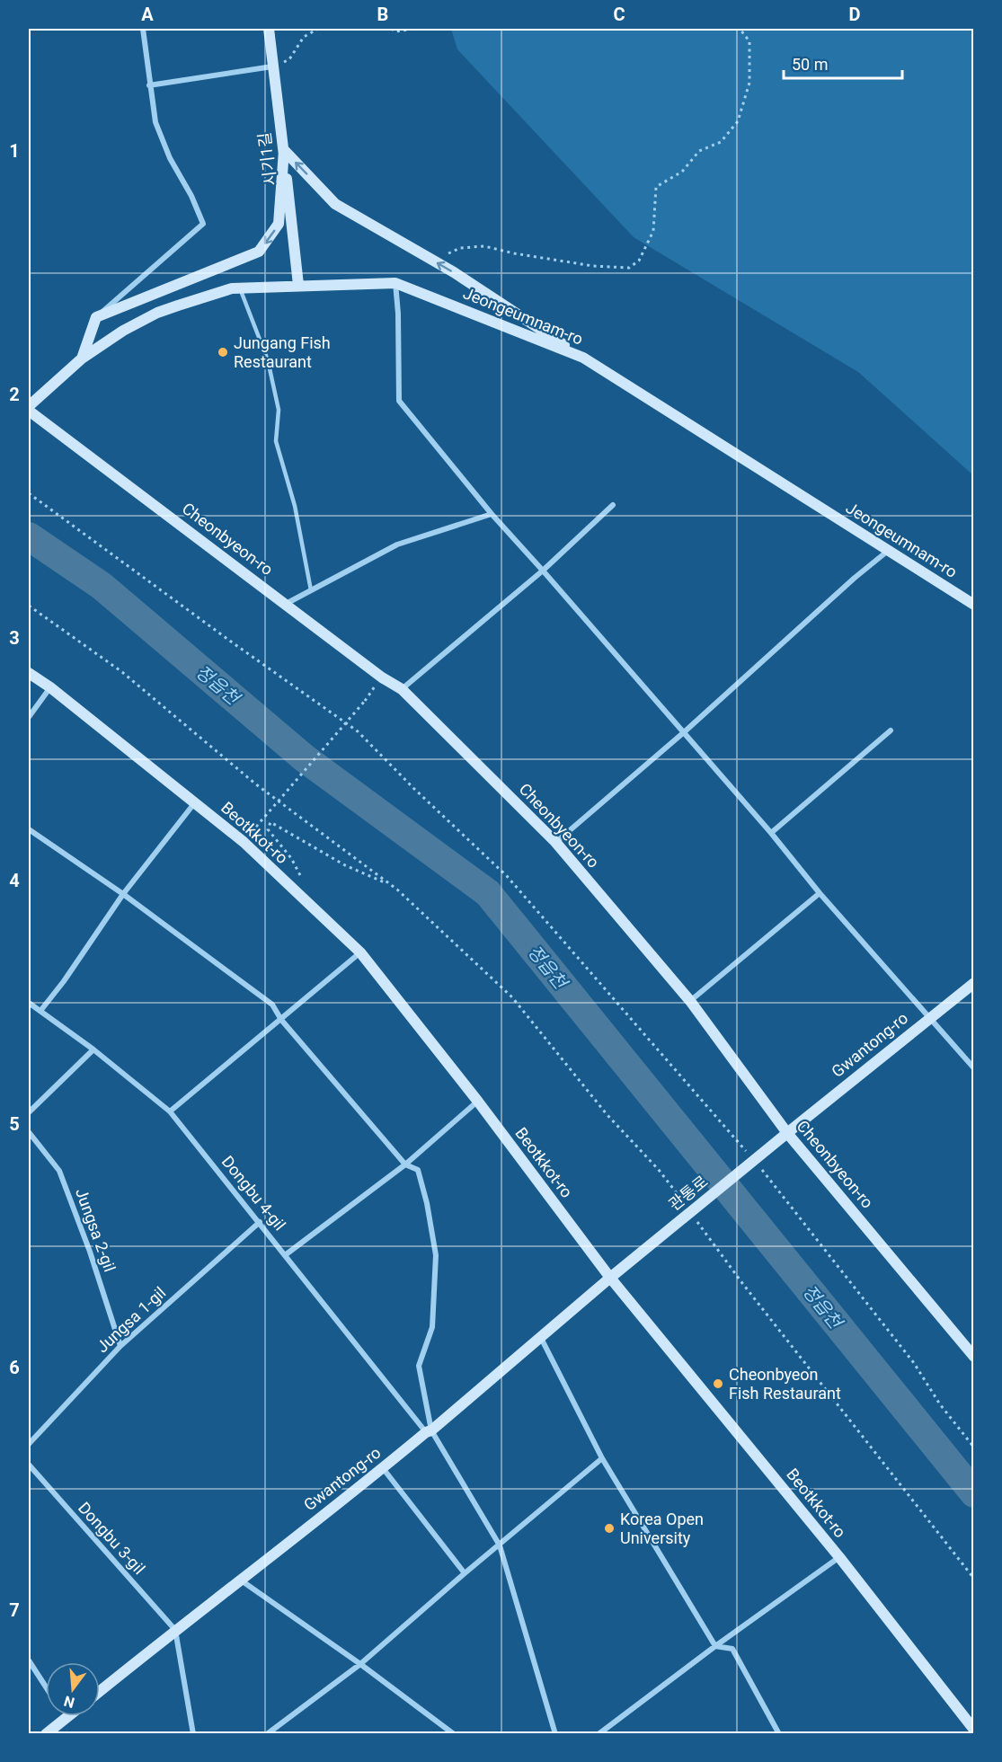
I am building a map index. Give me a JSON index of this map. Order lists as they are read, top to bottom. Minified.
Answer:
{"streets":{"street":["시기1길","Jeongeumnam-ro","Cheonbyeon-ro","Beotkkot-ro","Gwantong-ro","Dongbu 4-gil","관통로","Jungsa 2-gil","Jungsa 1-gil","Dongbu 3-gil"]},"crossings":[["시기1길","Jeongeumnam-ro"],["Cheonbyeon-ro","Gwantong-ro"],["Cheonbyeon-ro","관통로"],["Beotkkot-ro","Gwantong-ro"],["Beotkkot-ro","관통로"],["Gwantong-ro","Dongbu 4-gil"],["Gwantong-ro","관통로"],["Gwantong-ro","Dongbu 3-gil"],["Dongbu 4-gil","Jungsa 1-gil"],["Jungsa 2-gil","Jungsa 1-gil"]],"water":["정읍천"],"places":["Jungang Fish Restaurant","Cheonbyeon Fish Restaurant","Korea Open University"],"scale_bar":"50 m","north":"bottom","grid":{"columns":["A","B","C","D"],"rows":["1","2","3","4","5","6","7"]}}
